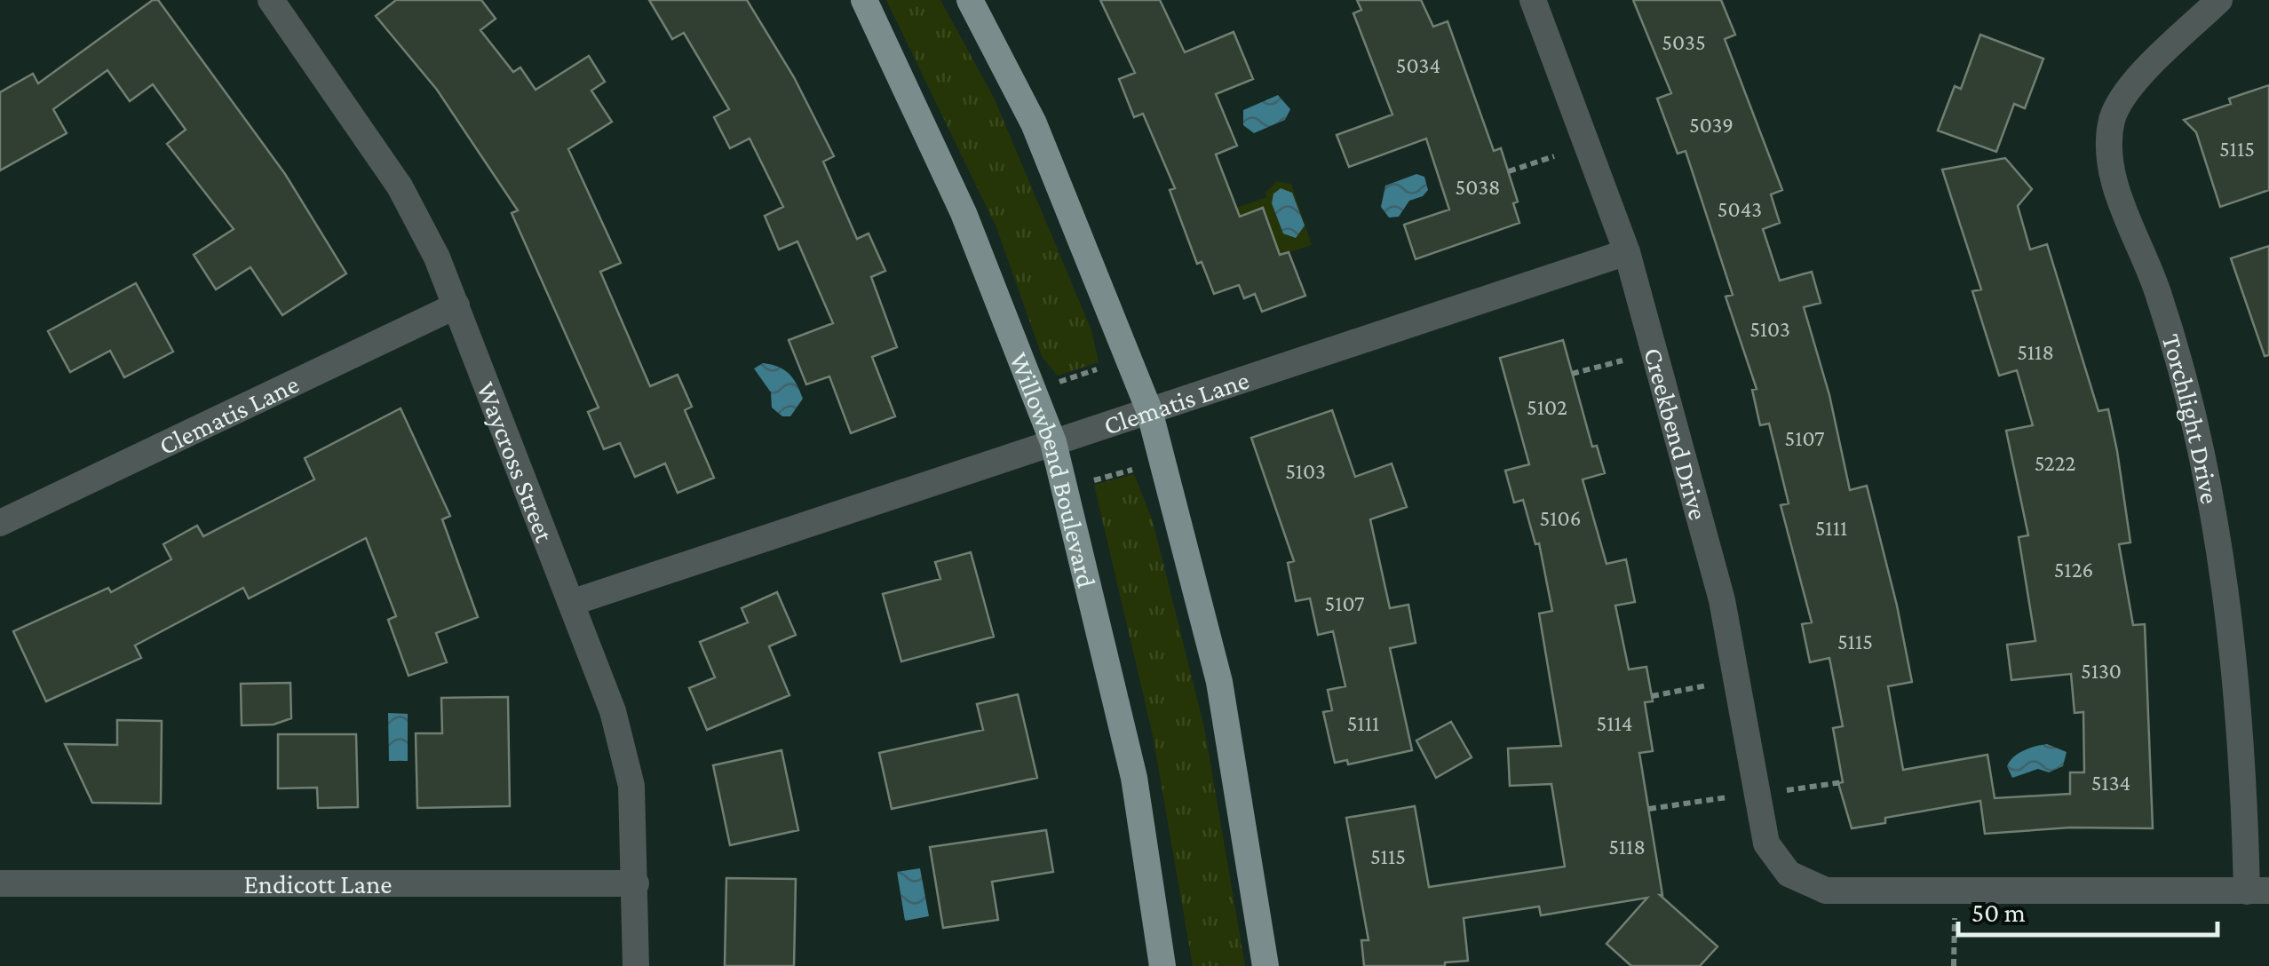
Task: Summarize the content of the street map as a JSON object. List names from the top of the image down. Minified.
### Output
{"streets":{"main road":["Willowbend Boulevard"],"street":["Clematis Lane","Torchlight Drive","Creekbend Drive","Waycross Street","Endicott Lane"]},"crossings":[["Clematis Lane","Creekbend Drive"],["Clematis Lane","Waycross Street"],["Clematis Lane","Willowbend Boulevard"],["Waycross Street","Endicott Lane"]],"house_numbers":["5035","5034","5039","5115","5038","5043","5103","5118","5102","5107","5222","5103","5106","5111","5126","5107","5115","5130","5111","5114","5134","5118","5115"],"scale_bar":"50 m"}
